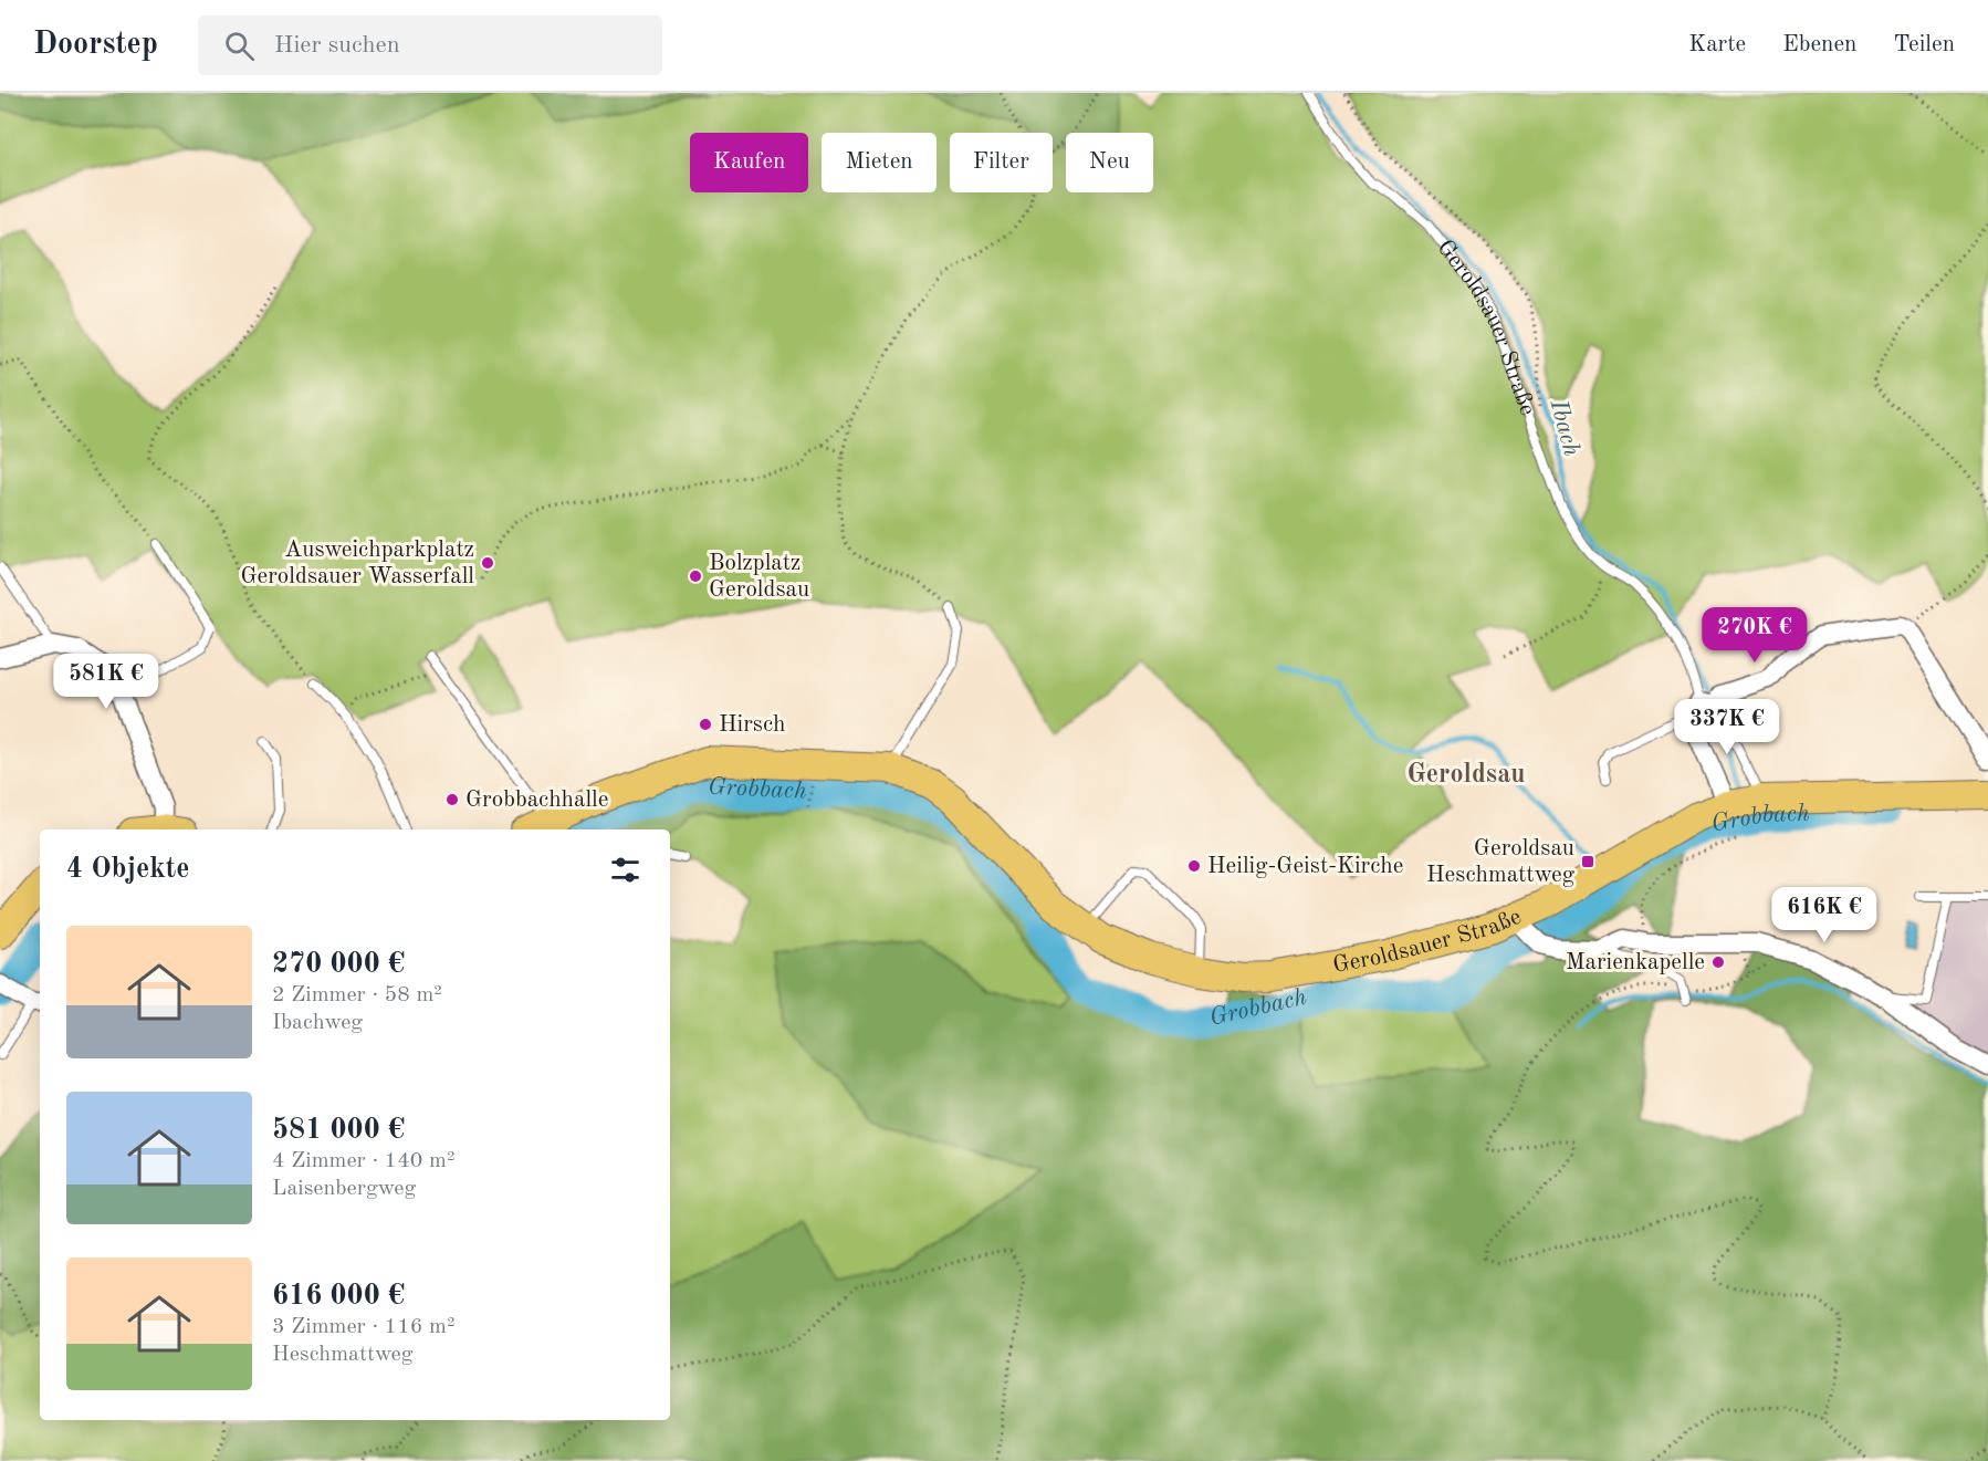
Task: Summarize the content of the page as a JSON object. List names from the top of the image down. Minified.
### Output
{"streets":{"main road":["Geroldsauer Straße"]},"districts":["Geroldsau"],"water":["Ibach","Grobbach"],"places":{"other":["Ausweichparkplatz Geroldsauer Wasserfall","Bolzplatz Geroldsau","Hirsch","Grobbachhalle","Heilig-Geist-Kirche","Marienkapelle"],"transit":["Geroldsau Heschmattweg"]},"page":{"header":"Doorstep","search":"Hier suchen","nav":["Karte","Ebenen","Teilen"],"chip":["Kaufen","Mieten","Filter","Neu"],"price":["270K €","581K €","337K €","616K €"],"heading":"4 Objekte","list":[{"name":"270 000 €","note":"2 Zimmer · 58 m² · Ibachweg"},{"name":"581 000 €","note":"4 Zimmer · 140 m² · Laisenbergweg"},{"name":"616 000 €","note":"3 Zimmer · 116 m² · Heschmattweg"}]}}
